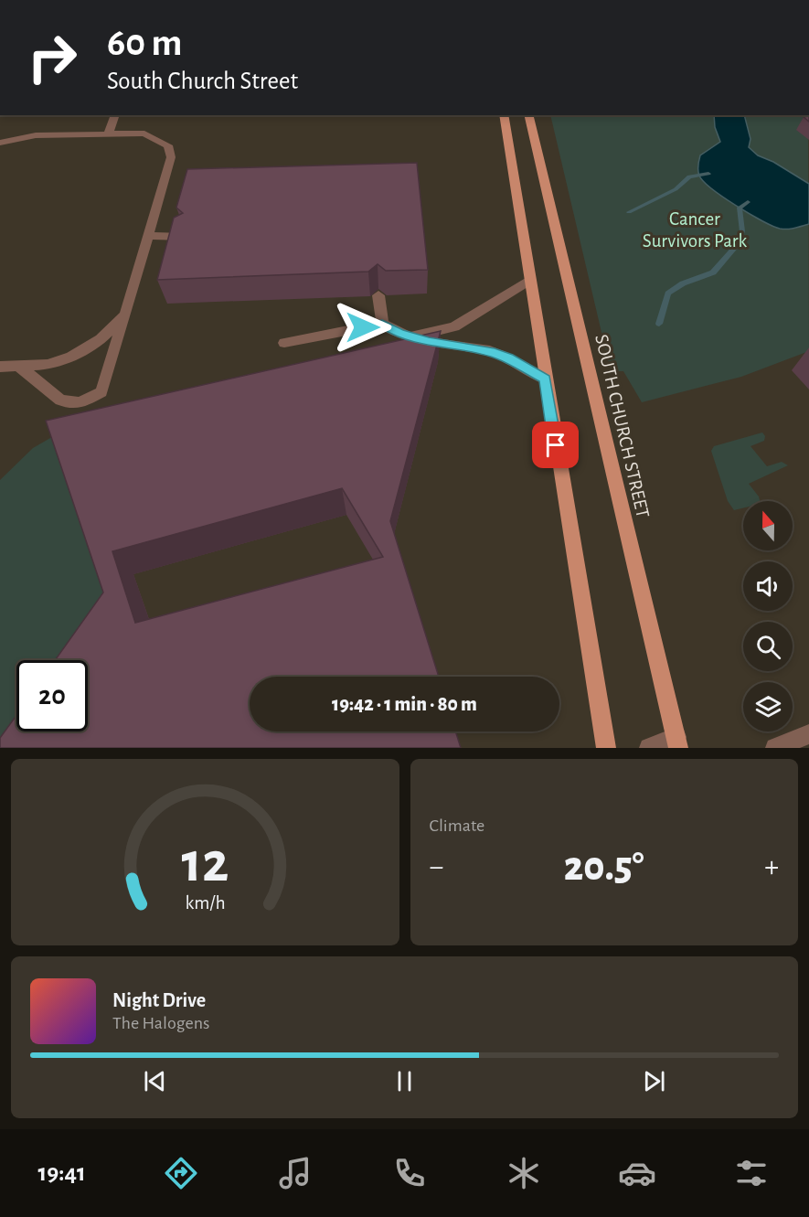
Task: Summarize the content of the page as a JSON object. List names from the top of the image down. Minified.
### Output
{"streets":{"main road":["SOUTH CHURCH STREET"]},"parks":["Cancer Survivors Park"],"north":"top","page":{"turn":["60 m","South Church Street"],"limit":"20","trip":"19:42 · 1 min · 80 m","tile":"Climate","heat":["−","20.5°","+"],"song":["Night Drive","The Halogens"],"tabs":"19:41","gauge":["12","km/h"]}}
